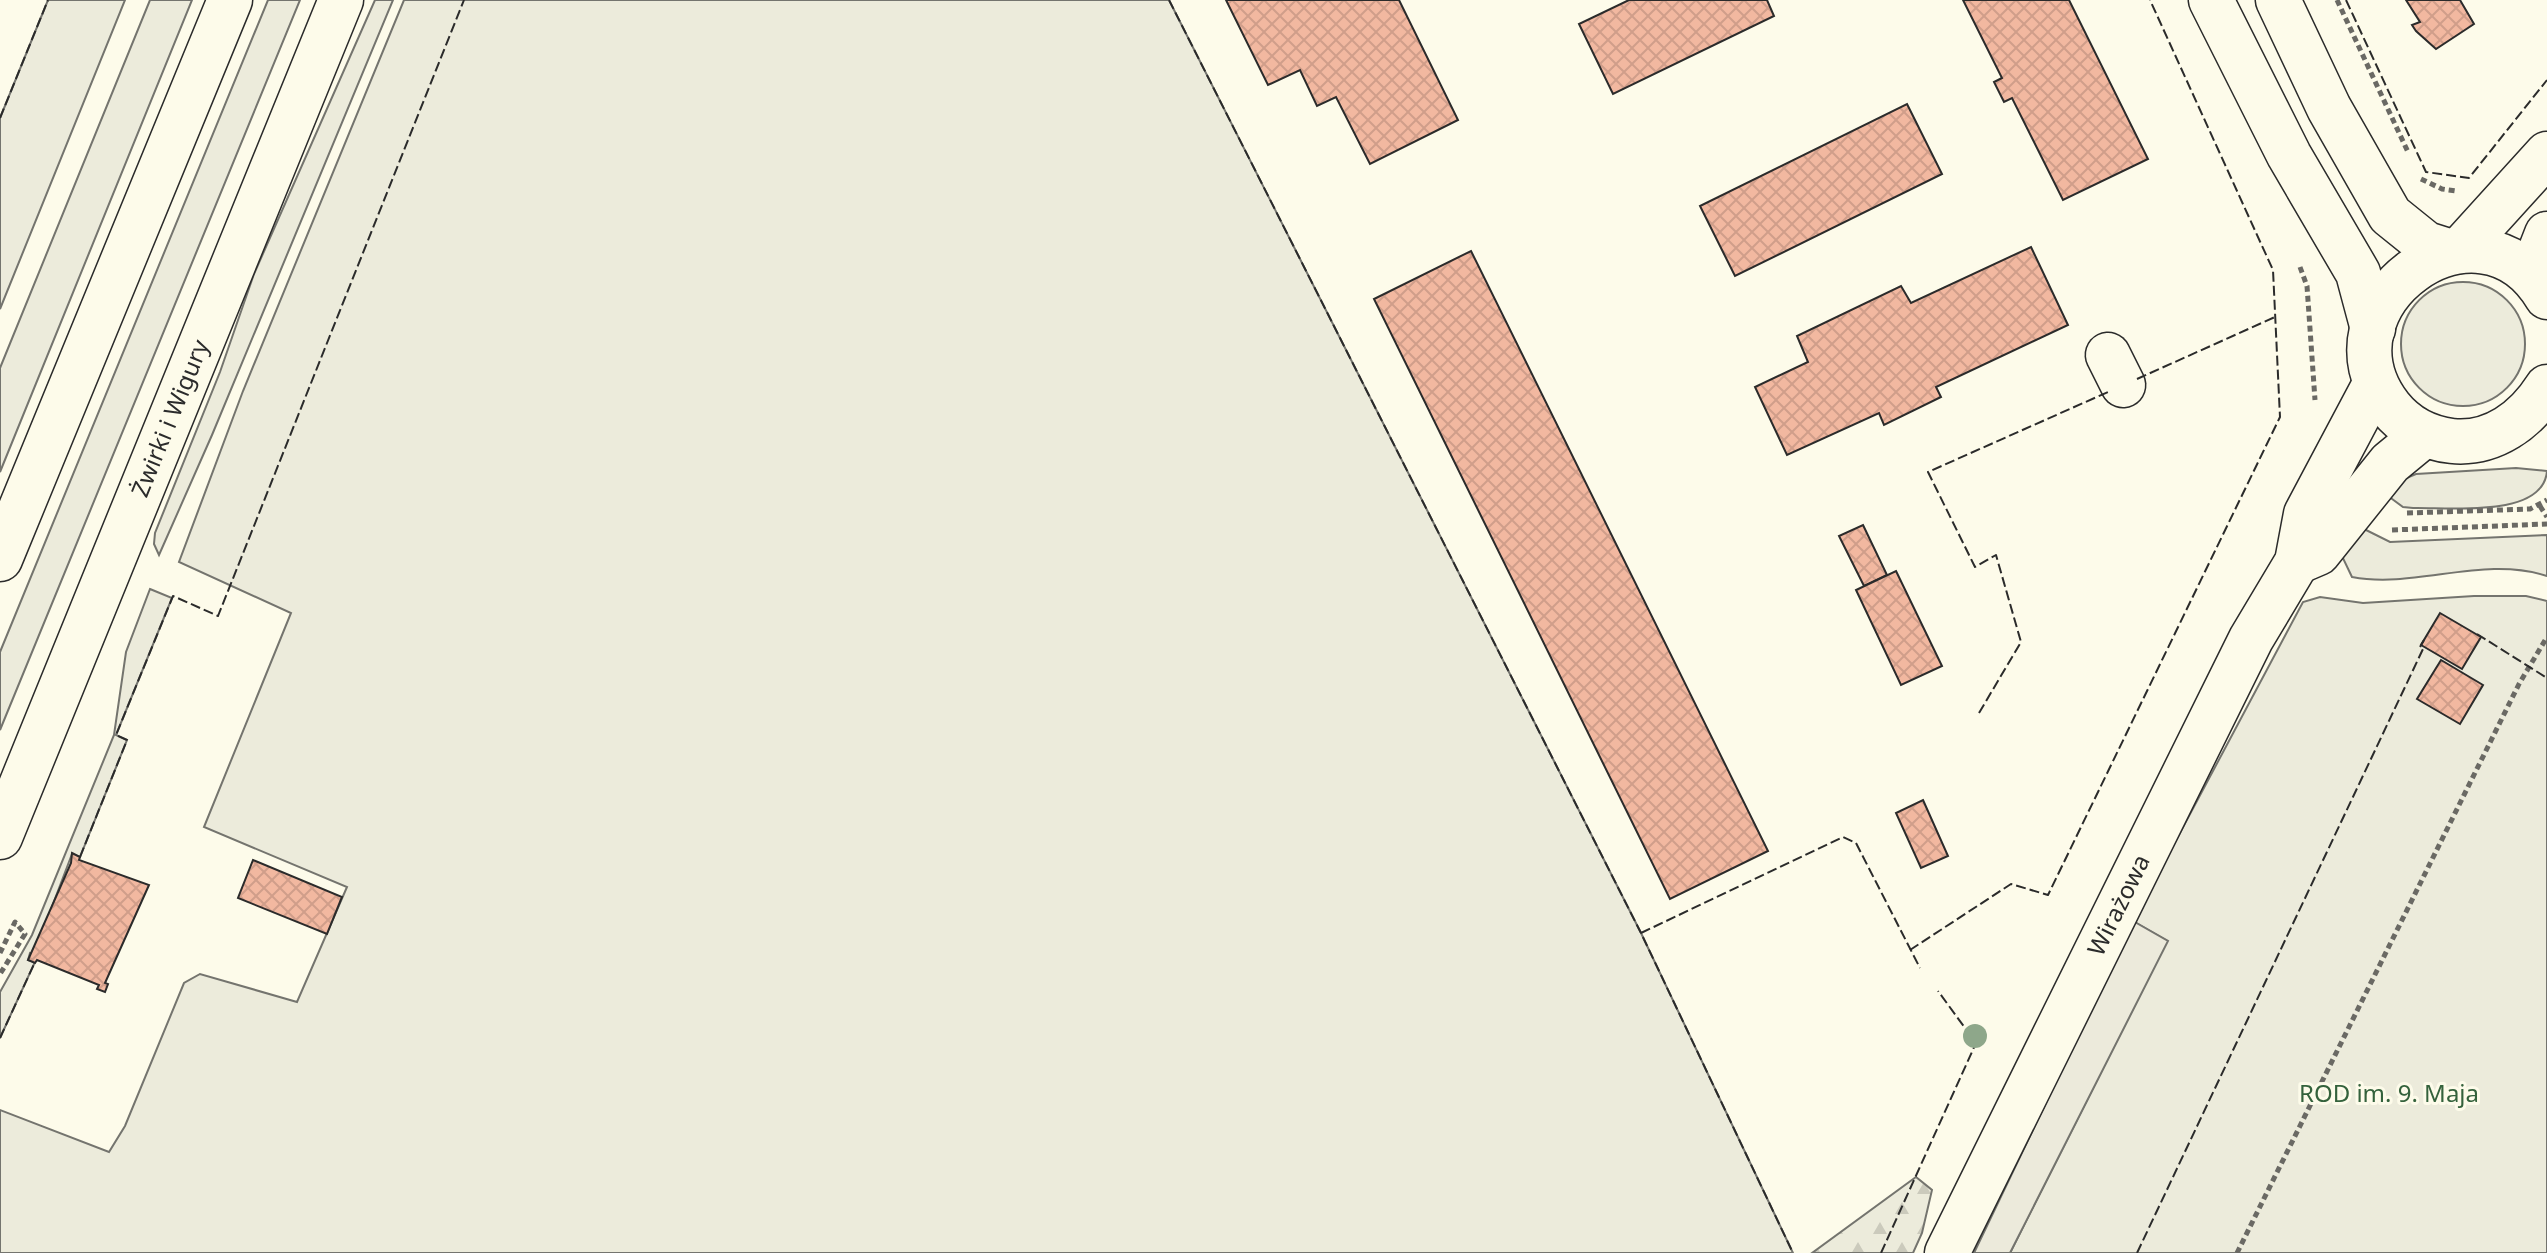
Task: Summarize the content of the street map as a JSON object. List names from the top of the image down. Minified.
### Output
{"streets":{"street":["Żwirki i Wigury","Wirażowa"]},"parks":["ROD im. 9. Maja"]}
